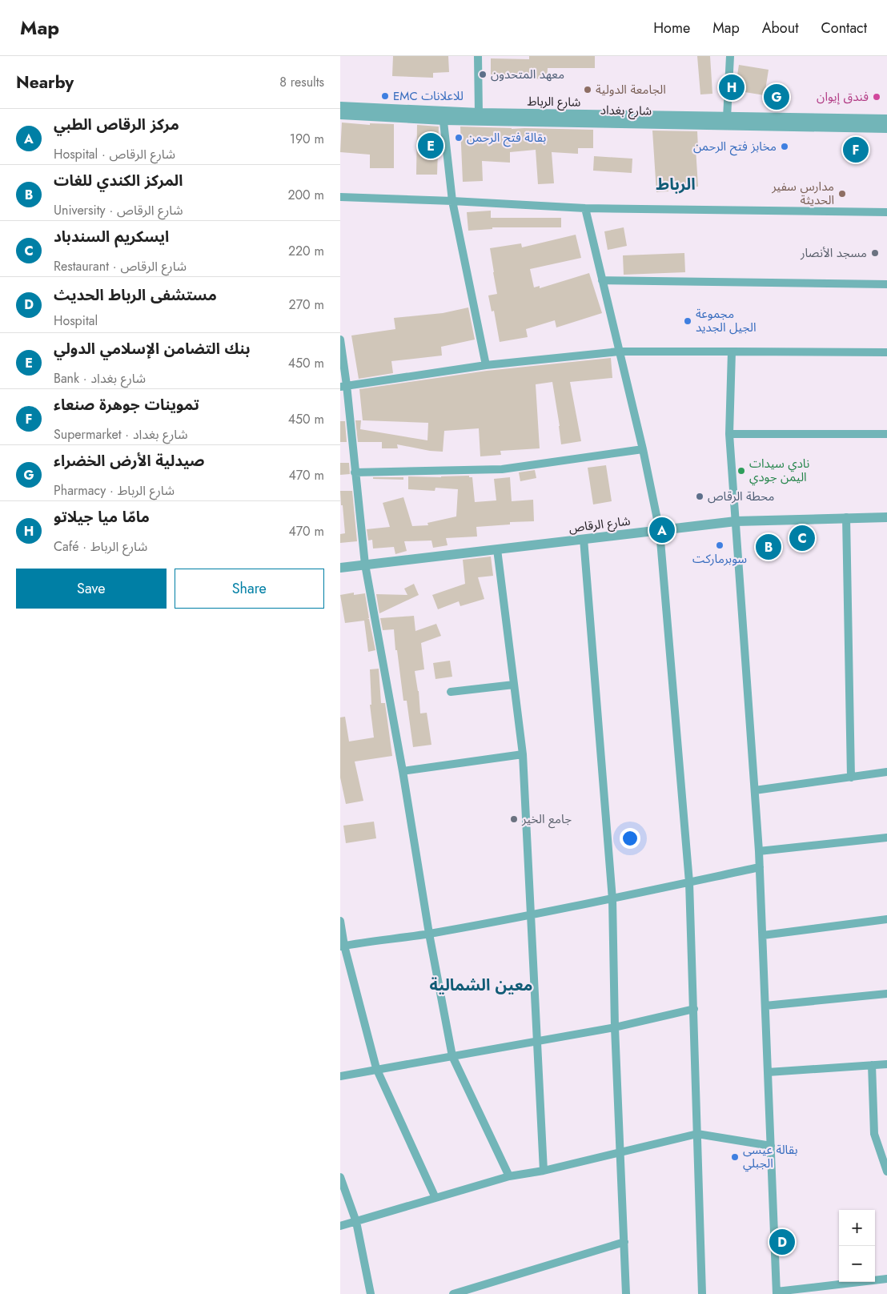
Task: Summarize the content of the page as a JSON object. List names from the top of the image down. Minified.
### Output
{"streets":{"street":["شارع الرباط","شارع بغداد","شارع الرقاص"]},"crossings":[["شارع الرباط","شارع بغداد"]],"districts":["الرباط","معين الشمالية"],"places":["معهد المتحدون","الجامعة الدولية","EMC للاعلانات","فندق إيوان","بقالة فتح الرحمن","مخابز فتح الرحمن","مدارس سفير الحديثة","مسجد الأنصار","مجموعة الجيل الجديد","نادي سيدات اليمن جودي","محطة الرقاص","سوبرماركت","جامع الخير","بقالة عيسى الجبلي"],"page":{"header":"Map","nav":["Home","Map","About","Contact"],"heading":["Nearby","8 results"],"pins":["H","G","E","F","A","C","B","D"],"list":[{"mark":"A","name":"مركز الرقاص الطبي","note":"Hospital · شارع الرقاص","value":"190 m"},{"mark":"B","name":"المركز الكندي للغات","note":"University · شارع الرقاص","value":"200 m"},{"mark":"C","name":"ايسكريم السندباد","note":"Restaurant · شارع الرقاص","value":"220 m"},{"mark":"D","name":"مستشفى الرباط الحديث","note":"Hospital","value":"270 m"},{"mark":"E","name":"بنك التضامن الإسلامي الدولي","note":"Bank · شارع بغداد","value":"450 m"},{"mark":"F","name":"تموينات جوهرة صنعاء","note":"Supermarket · شارع بغداد","value":"450 m"},{"mark":"G","name":"صيدلية الأرض الخضراء","note":"Pharmacy · شارع الرباط","value":"470 m"},{"mark":"H","name":"مامّا ميا جيلاتو","note":"Café · شارع الرباط","value":"470 m"}],"buttons":["Save","Share"],"map_buttons":["+","−"]}}
